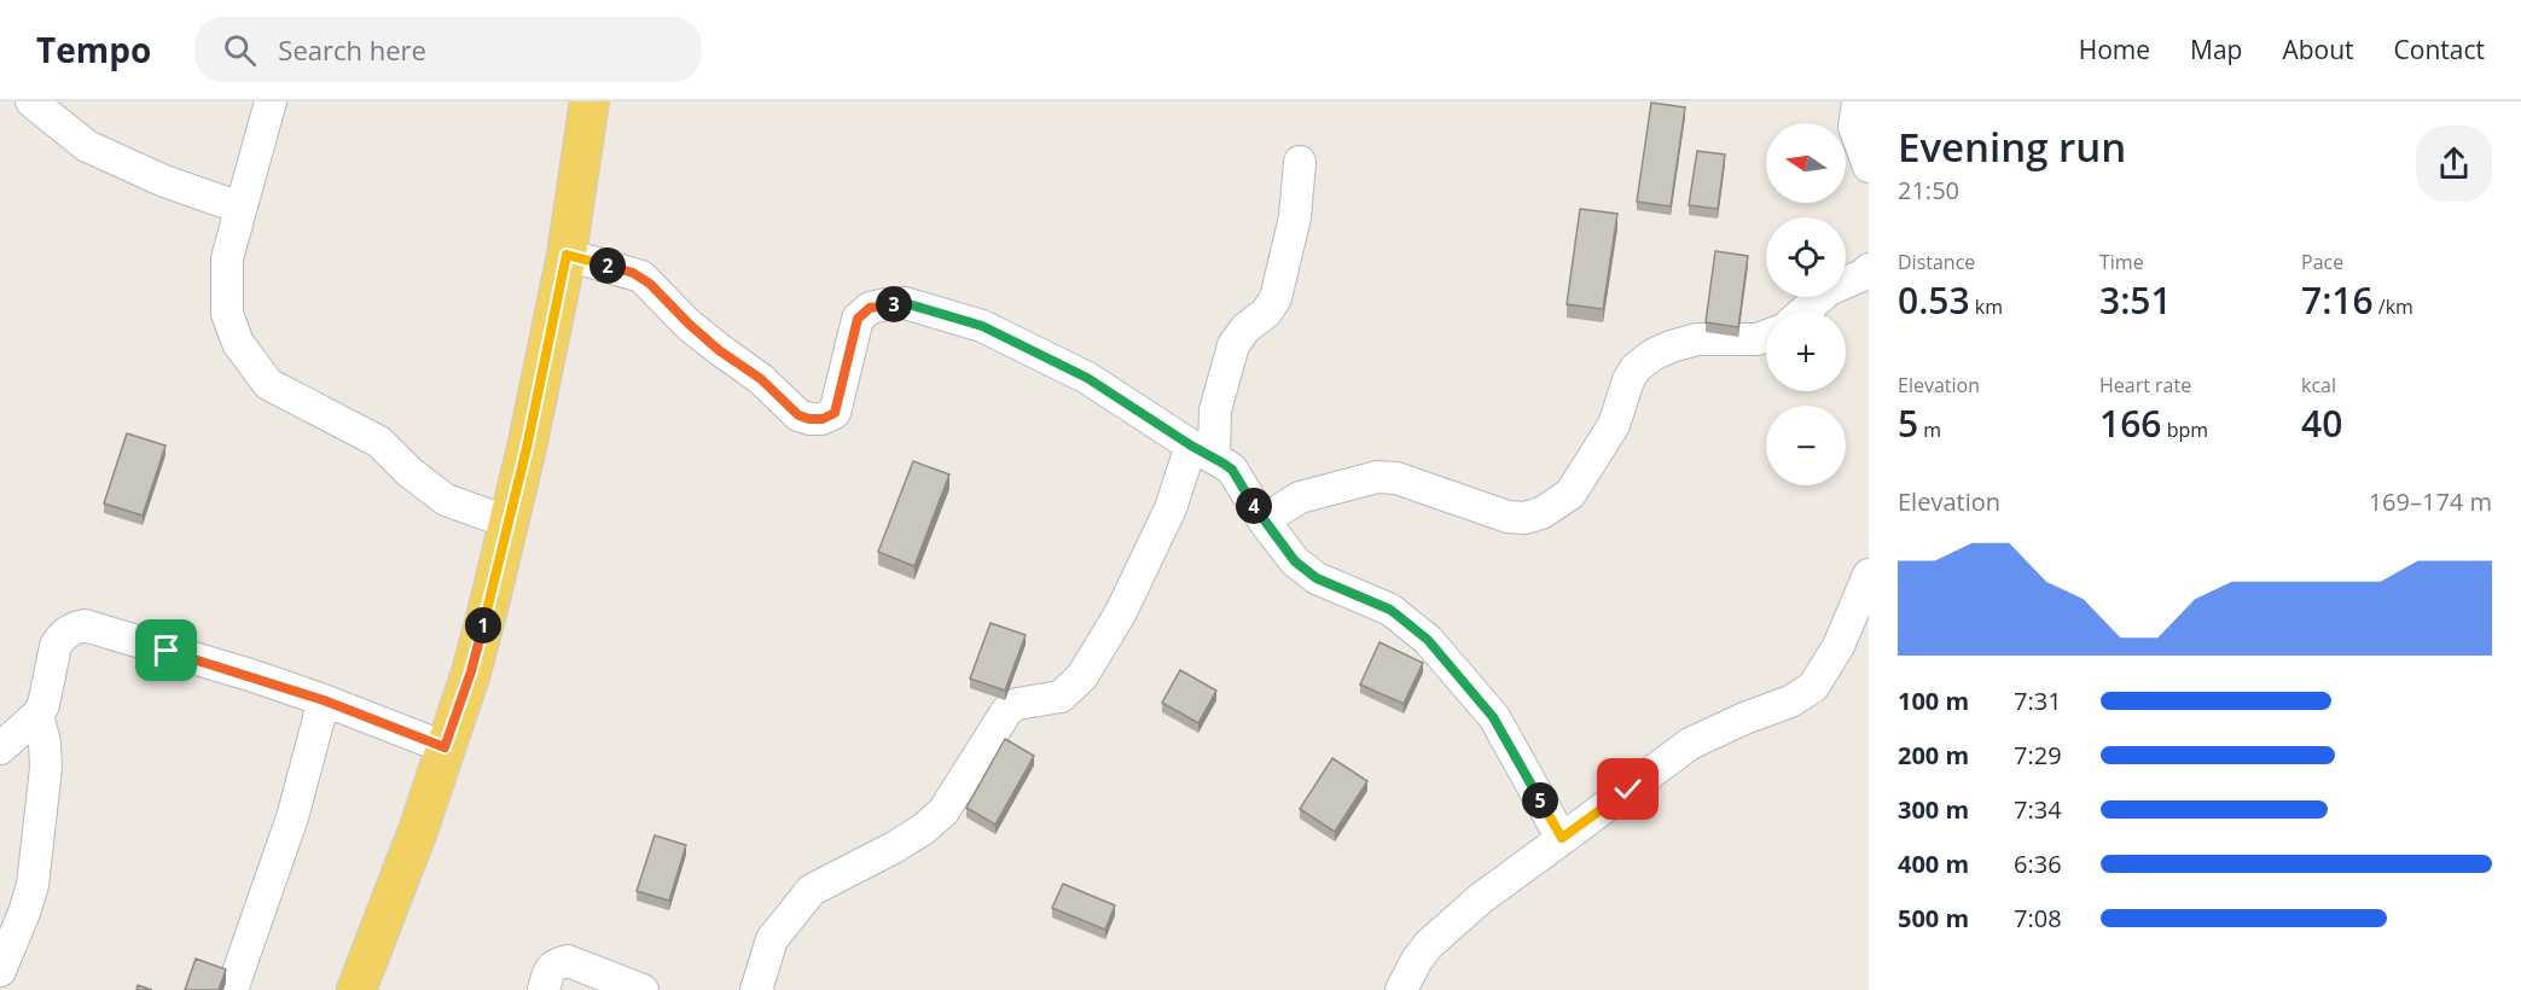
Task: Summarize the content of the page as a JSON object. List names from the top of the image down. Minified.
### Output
{"north":"left","page":{"header":"Tempo","search":"Search here","nav":["Home","Map","About","Contact"],"heading":["Evening run","21:50"],"map_buttons":["+","−"],"stats":[["Distance","0.53 km"],["Time","3:51"],["Pace","7:16 /km"],["Elevation","5 m"],["Heart rate","166 bpm"],["kcal","40"]],"pins":["2","3","4","1","5"],"chart":["Elevation","169–174 m"],"list":[{"name":"100 m","note":"7:31"},{"name":"200 m","note":"7:29"},{"name":"300 m","note":"7:34"},{"name":"400 m","note":"6:36"},{"name":"500 m","note":"7:08"}]}}
